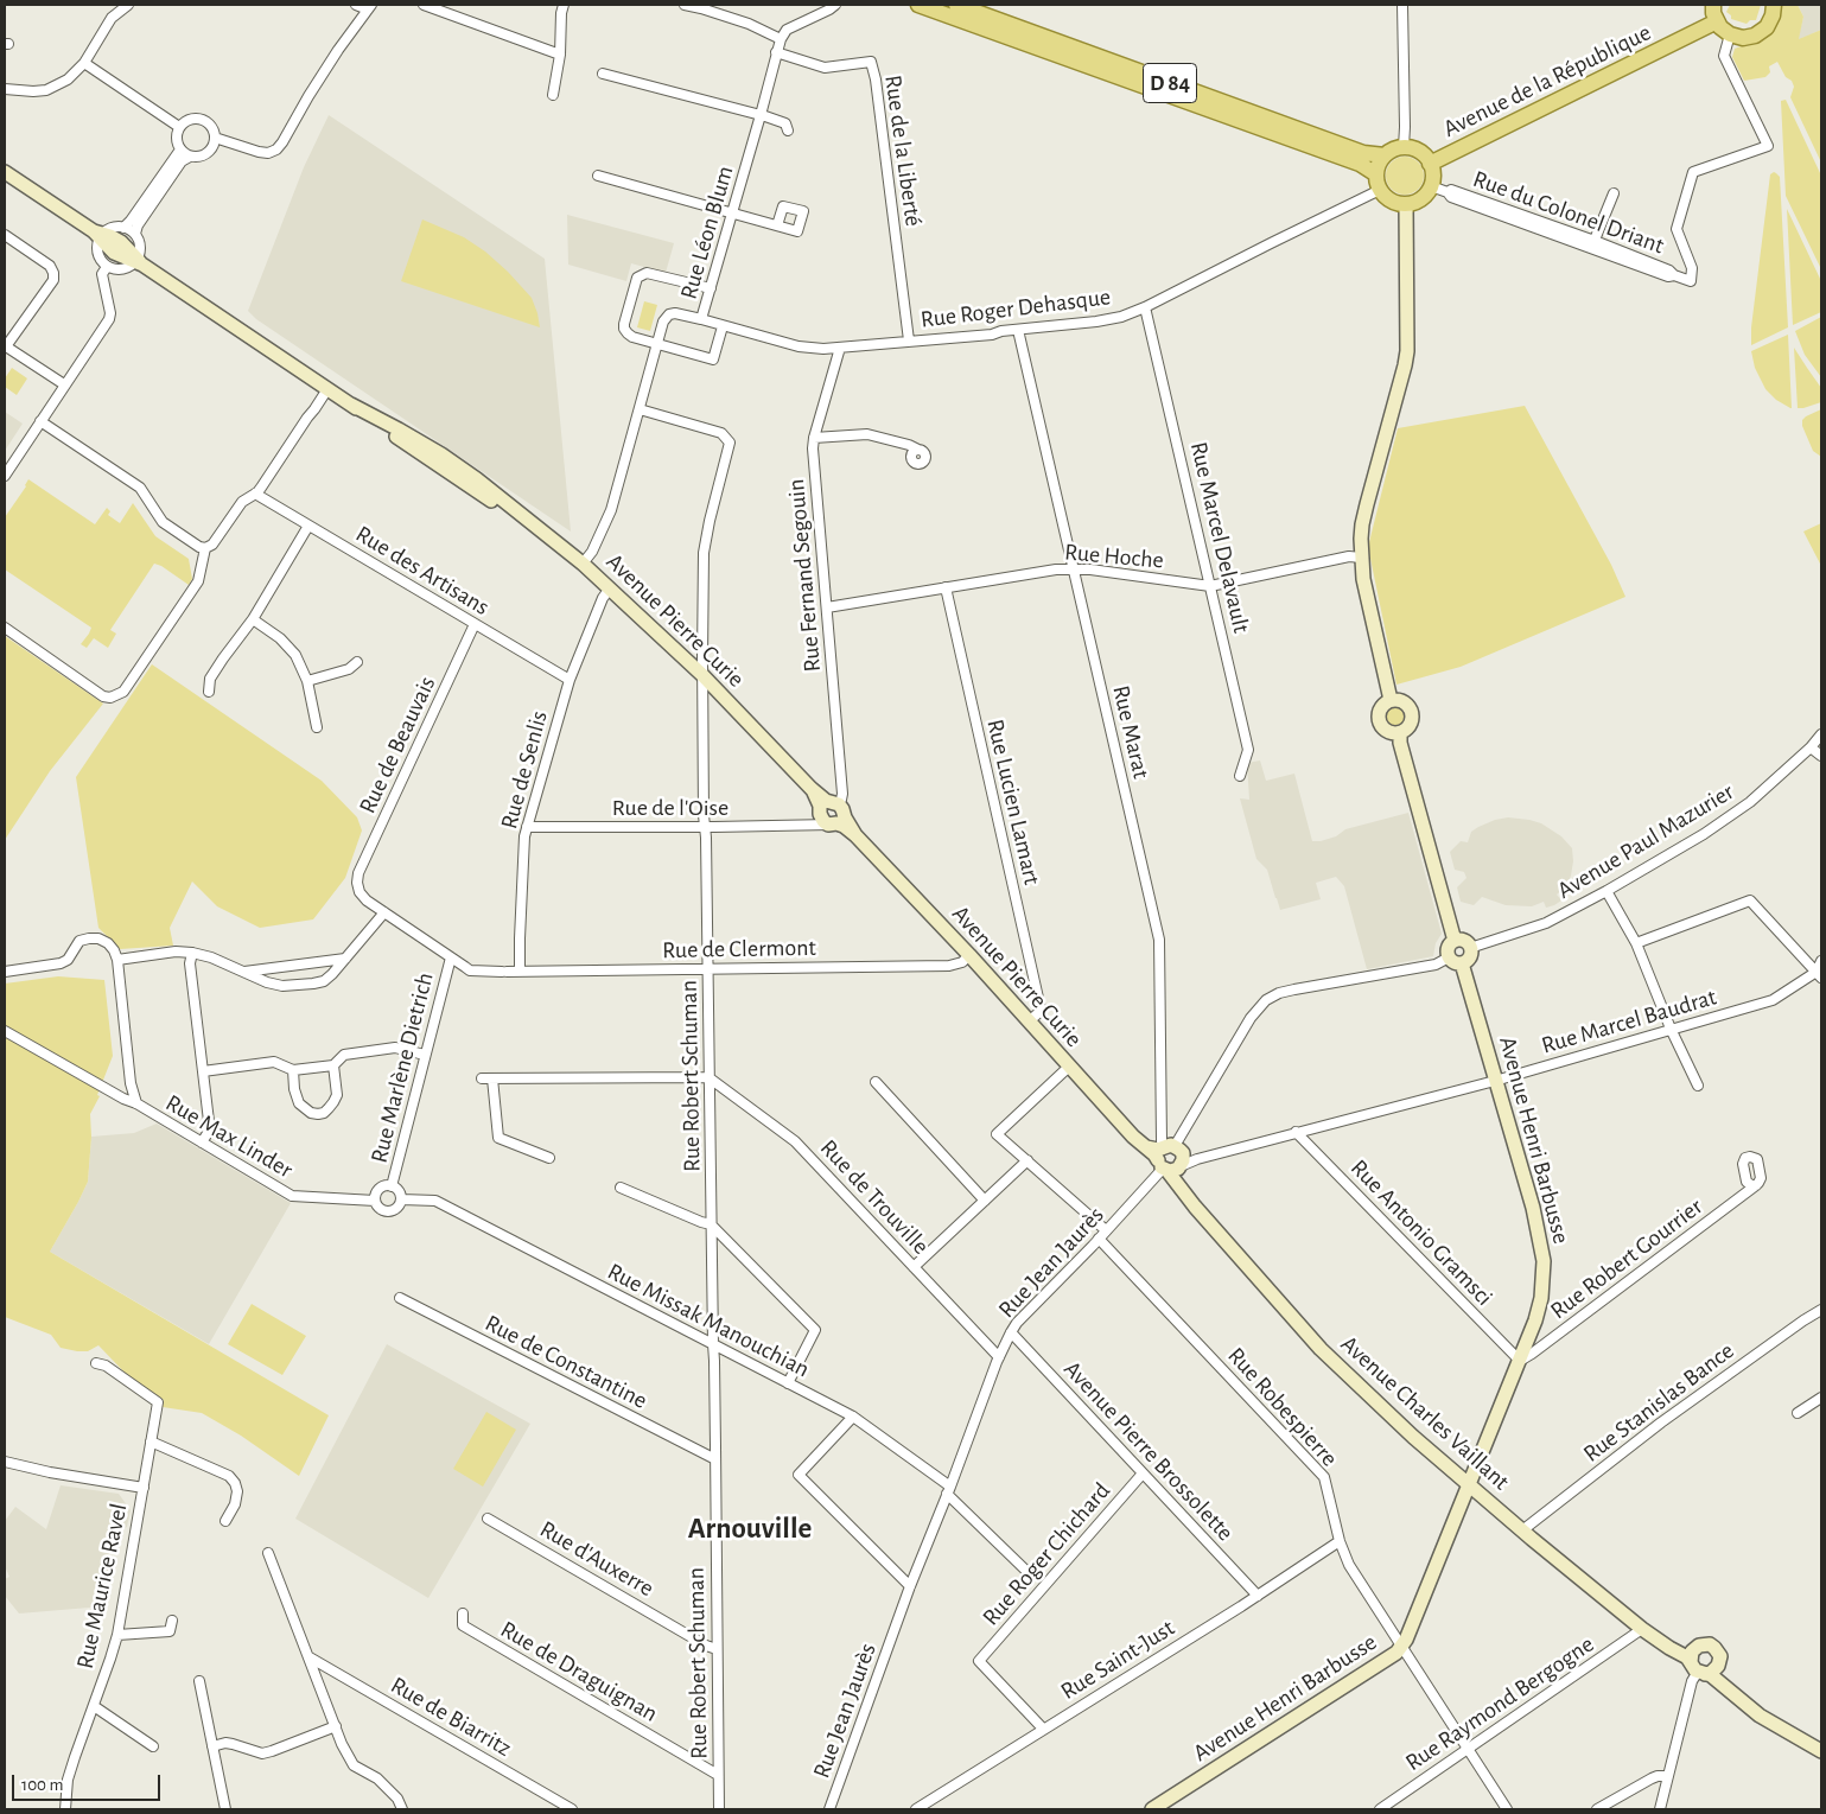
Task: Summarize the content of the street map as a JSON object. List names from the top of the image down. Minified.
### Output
{"streets":{"main road":["Avenue de la République","D 84","Avenue Pierre Curie","Avenue Henri Barbusse","Avenue Charles Vaillant"],"street":["Rue de la Liberté","Rue du Colonel Driant","Rue Léon Blum","Rue Roger Dehasque","Rue Marcel Delavault","Rue Hoche","Rue des Artisans","Rue Fernand Segouin","Rue Marat","Rue de Beauvais","Rue de Senlis","Rue Lucien Lamart","Rue de l'Oise","Avenue Paul Mazurier","Rue de Clermont","Rue Marcel Baudrat","Rue Marlène Dietrich","Rue Robert Schuman","Rue Max Linder","Rue de Trouville","Rue Antonio Gramsci","Rue Robert Gourrier","Rue Jean Jaurès","Rue Missak Manouchian","Rue de Constantine","Rue Stanislas Bance","Rue Robespierre","Avenue Pierre Brossolette","Rue Roger Chichard","Rue d'Auxerre","Rue Maurice Ravel","Rue Saint-Just","Rue de Draguignan","Rue Raymond Bergogne","Rue de Biarritz"]},"crossings":[["Avenue de la République","D 84"],["Avenue de la République","Rue du Colonel Driant"],["Avenue de la République","Rue Roger Dehasque"],["D 84","Rue du Colonel Driant"],["D 84","Rue Roger Dehasque"],["Rue de la Liberté","Rue Léon Blum"],["Rue de la Liberté","Rue Roger Dehasque"],["Rue du Colonel Driant","Rue Roger Dehasque"],["Rue Léon Blum","Rue Roger Dehasque"],["Rue Léon Blum","Avenue Pierre Curie"],["Rue Léon Blum","Rue Robert Schuman"],["Rue Roger Dehasque","Rue Marcel Delavault"],["Rue Roger Dehasque","Rue Fernand Segouin"],["Rue Roger Dehasque","Rue Marat"],["Rue Marcel Delavault","Rue Hoche"],["Rue Hoche","Rue Fernand Segouin"],["Rue Hoche","Rue Marat"],["Rue Hoche","Rue Lucien Lamart"],["Rue des Artisans","Rue de Beauvais"],["Rue des Artisans","Rue de Senlis"],["Rue Fernand Segouin","Avenue Pierre Curie"],["Rue Fernand Segouin","Rue de l'Oise"],["Avenue Pierre Curie","Rue Marat"],["Avenue Pierre Curie","Rue de Senlis"],["Avenue Pierre Curie","Rue Lucien Lamart"],["Avenue Pierre Curie","Rue de l'Oise"],["Avenue Pierre Curie","Rue de Clermont"],["Avenue Pierre Curie","Rue Marcel Baudrat"],["Avenue Pierre Curie","Rue Robert Schuman"],["Avenue Pierre Curie","Rue Jean Jaurès"],["Avenue Pierre Curie","Avenue Charles Vaillant"],["Rue Marat","Rue Marcel Baudrat"],["Rue Marat","Rue Jean Jaurès"],["Rue Marat","Avenue Charles Vaillant"],["Rue de Beauvais","Rue de Clermont"],["Rue de Senlis","Rue de l'Oise"],["Rue de Senlis","Rue de Clermont"],["Rue de l'Oise","Rue Robert Schuman"],["Avenue Paul Mazurier","Avenue Henri Barbusse"],["Avenue Paul Mazurier","Rue Jean Jaurès"],["Rue de Clermont","Rue Marlène Dietrich"],["Rue de Clermont","Rue Robert Schuman"],["Rue Marcel Baudrat","Avenue Henri Barbusse"],["Rue Marcel Baudrat","Rue Antonio Gramsci"],["Rue Marcel Baudrat","Rue Jean Jaurès"],["Rue Marcel Baudrat","Avenue Charles Vaillant"],["Rue Marlène Dietrich","Rue Max Linder"],["Rue Marlène Dietrich","Rue Missak Manouchian"],["Rue Robert Schuman","Rue de Trouville"],["Rue Robert Schuman","Rue Missak Manouchian"],["Rue Robert Schuman","Rue de Constantine"],["Rue Robert Schuman","Rue d'Auxerre"],["Rue Robert Schuman","Rue de Draguignan"],["Rue Max Linder","Rue Missak Manouchian"],["Avenue Henri Barbusse","Rue Antonio Gramsci"],["Avenue Henri Barbusse","Rue Robert Gourrier"],["Avenue Henri Barbusse","Rue Jean Jaurès"],["Avenue Henri Barbusse","Rue Robespierre"],["Avenue Henri Barbusse","Avenue Charles Vaillant"],["Rue de Trouville","Rue Jean Jaurès"],["Rue Antonio Gramsci","Rue Robert Gourrier"],["Rue Jean Jaurès","Rue Missak Manouchian"],["Rue Jean Jaurès","Rue Robespierre"],["Rue Jean Jaurès","Avenue Charles Vaillant"],["Rue Jean Jaurès","Avenue Pierre Brossolette"],["Rue Stanislas Bance","Avenue Charles Vaillant"],["Rue Robespierre","Rue Saint-Just"],["Rue Robespierre","Rue Raymond Bergogne"],["Avenue Charles Vaillant","Rue Raymond Bergogne"],["Avenue Pierre Brossolette","Rue Roger Chichard"],["Avenue Pierre Brossolette","Rue Saint-Just"],["Rue Roger Chichard","Rue Saint-Just"]],"districts":["Arnouville"],"scale_bar":"100 m"}
